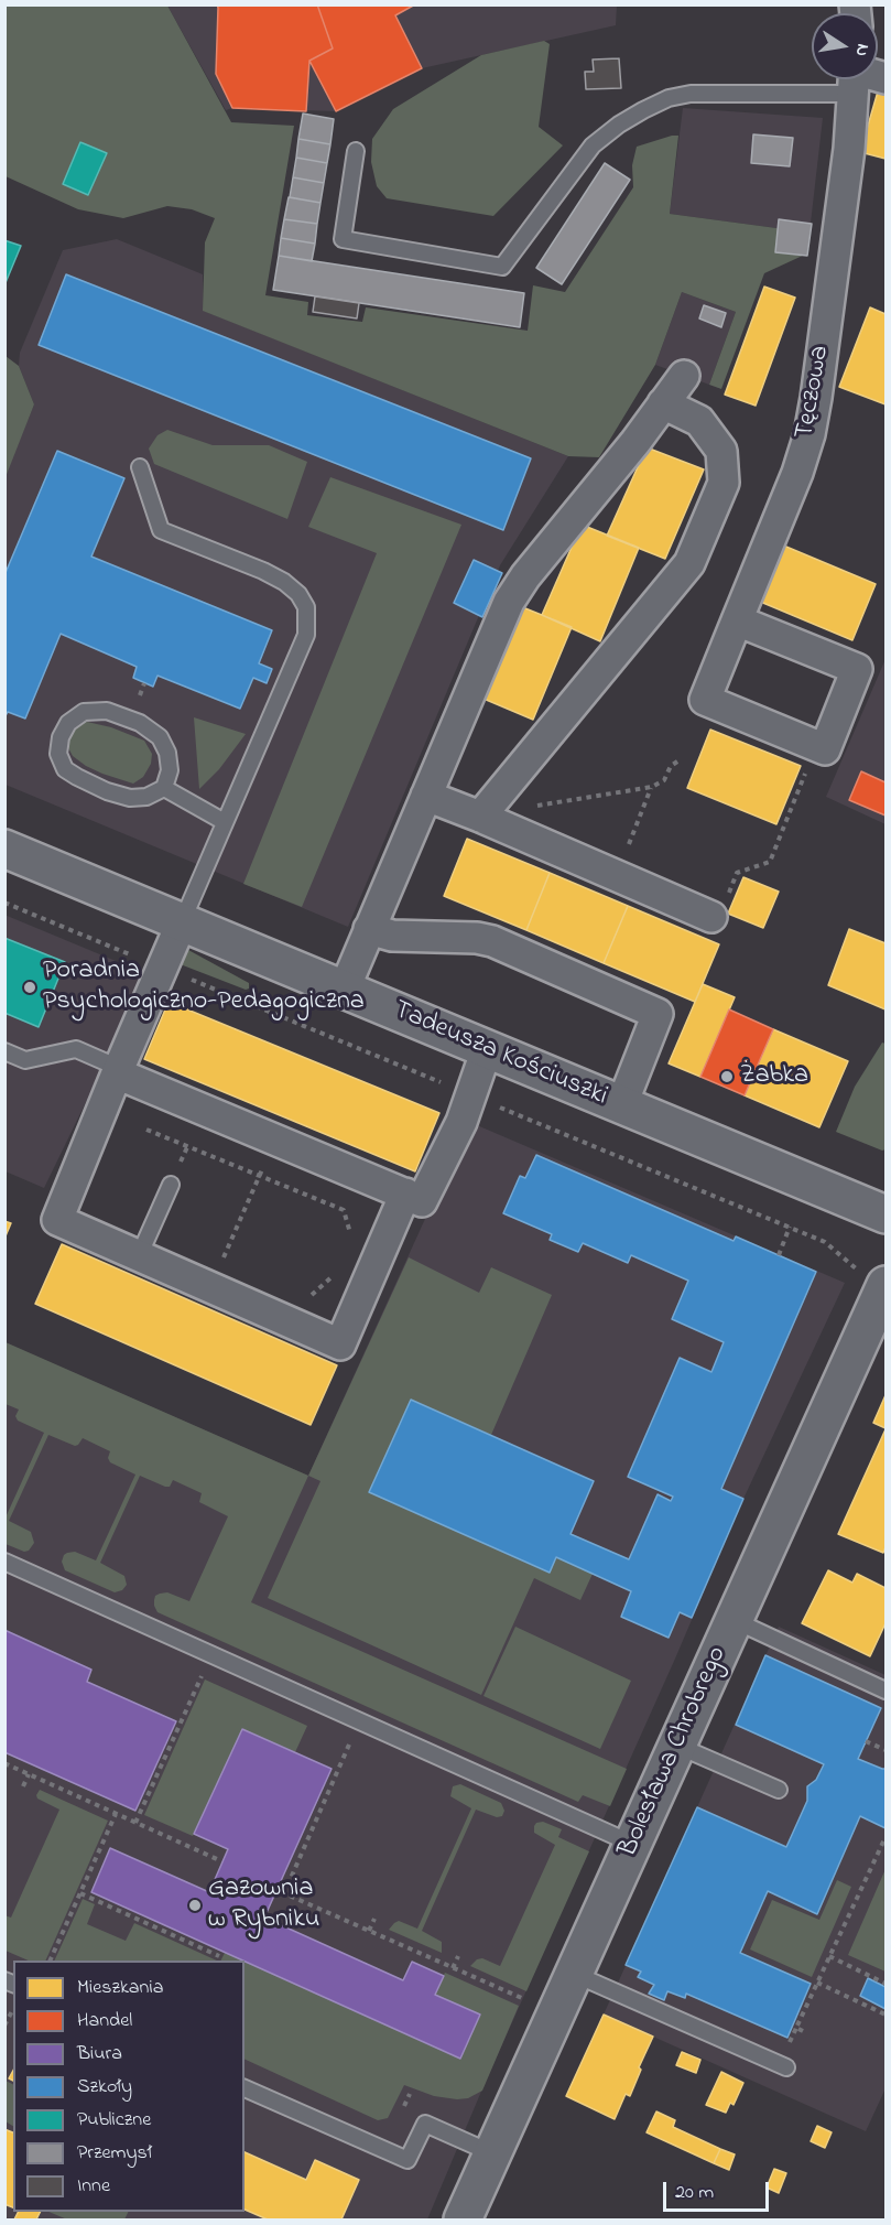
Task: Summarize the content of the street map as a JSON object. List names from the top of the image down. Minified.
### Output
{"streets":{"street":["Tęczowa","Tadeusza Kościuszki","Bolesława Chrobrego"]},"places":["Poradnia Psychologiczno-Pedagogiczna","Żabka","Gazownia w Rybniku"],"legend":["Mieszkania","Handel","Biura","Szkoły","Publiczne","Przemysł","Inne"],"scale_bar":"20 m","north":"right"}
